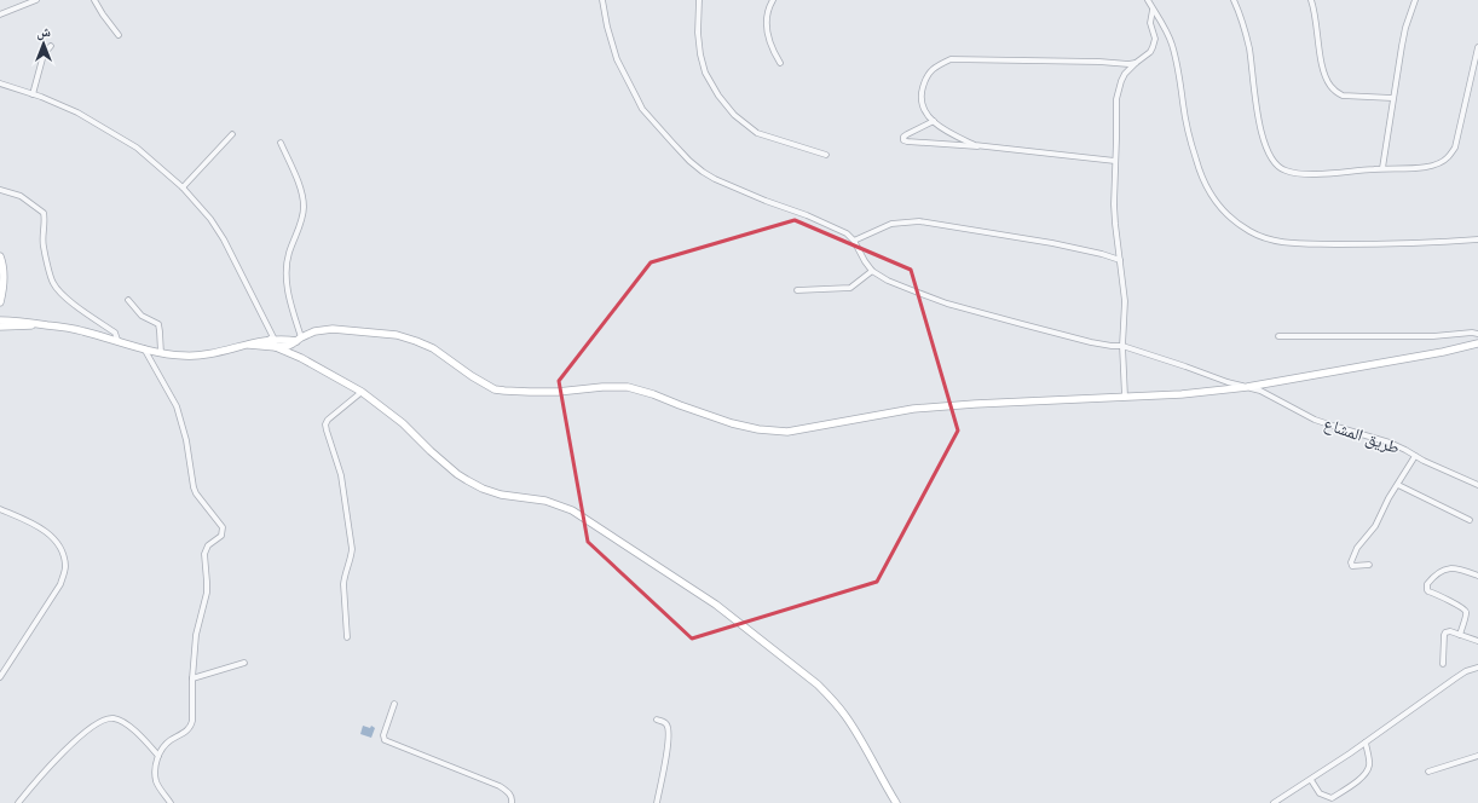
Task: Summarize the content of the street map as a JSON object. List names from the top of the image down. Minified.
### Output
{"streets":{"street":["طريق المشاع"]},"north":"top"}
